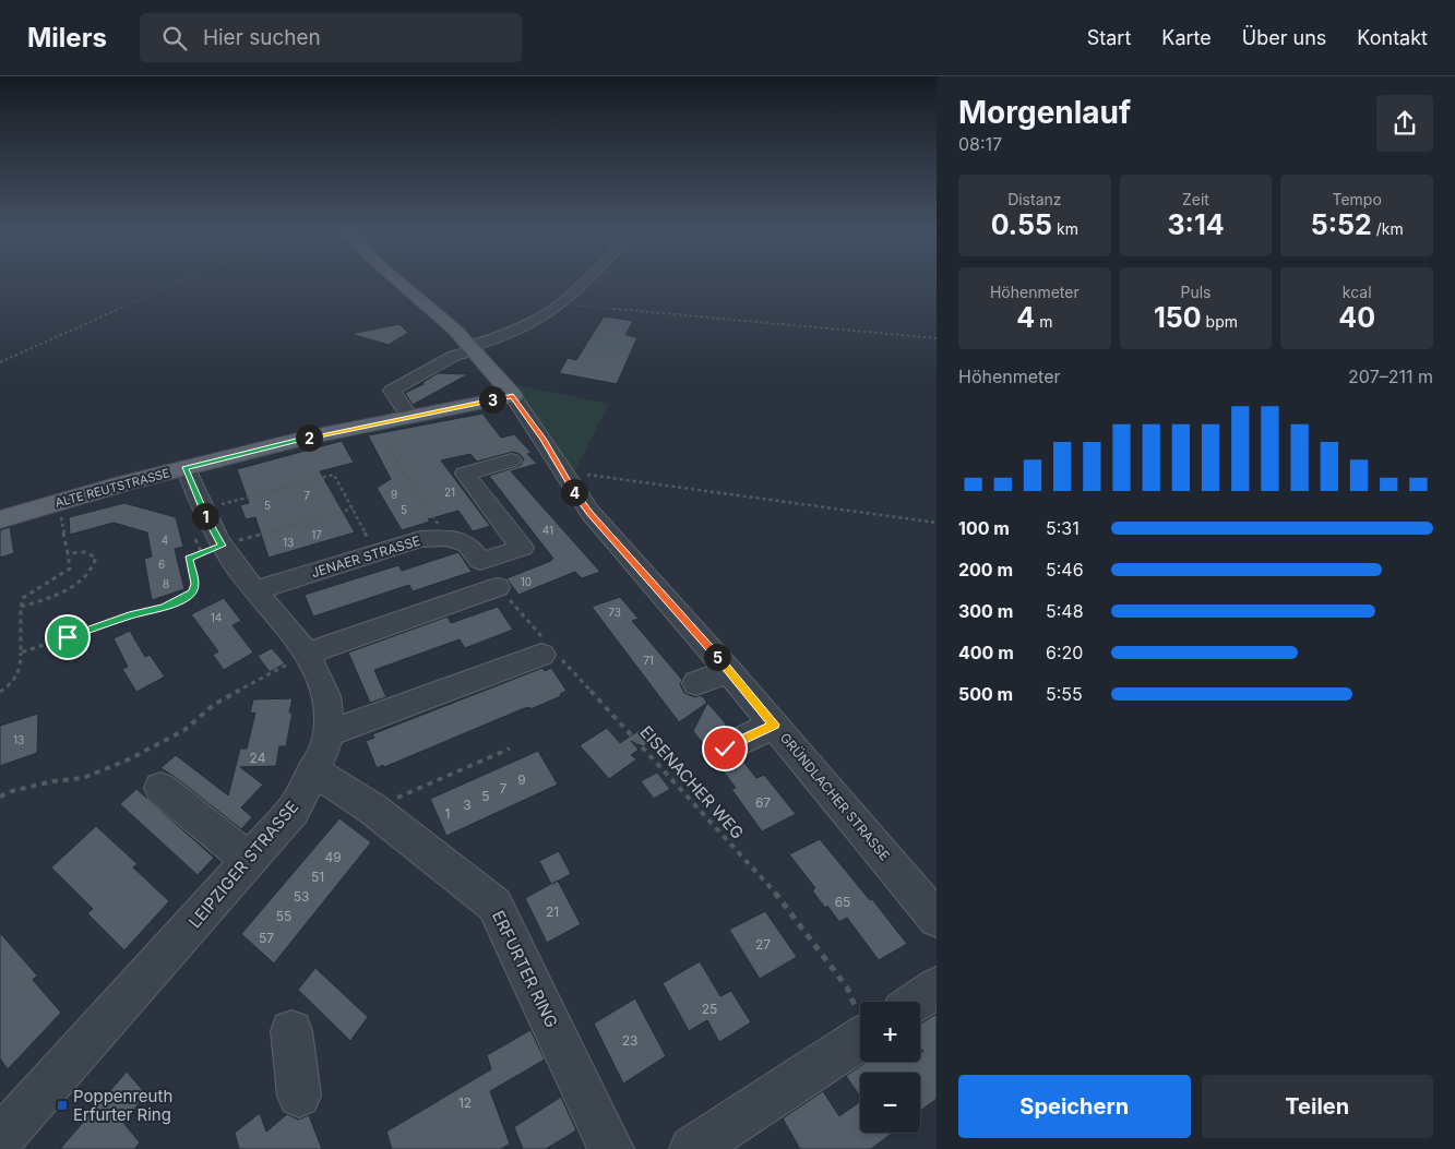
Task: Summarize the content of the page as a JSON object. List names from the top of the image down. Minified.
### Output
{"streets":{"main road":["ALTE REUTSTRASSE","GRÜNDLACHER STRASSE"],"street":["JENAER STRASSE","LEIPZIGER STRASSE","ERFURTER RING"],"path":["EISENACHER WEG"]},"crossings":[["ALTE REUTSTRASSE","GRÜNDLACHER STRASSE"],["ALTE REUTSTRASSE","LEIPZIGER STRASSE"],["JENAER STRASSE","LEIPZIGER STRASSE"],["LEIPZIGER STRASSE","ERFURTER RING"]],"places":{"transit":["Poppenreuth Erfurter Ring"]},"house_numbers":["21","9","7","5","5","41","17","4","13","6","10","8","73","14","71","13","24","9","7","5","67","3","1","49","51","53","65","21","55","57","27","25","23","12"],"page":{"header":"Milers","search":"Hier suchen","nav":["Start","Karte","Über uns","Kontakt"],"heading":["Morgenlauf","08:17"],"stats":[["Distanz","0.55 km"],["Zeit","3:14"],["Tempo","5:52 /km"],["Höhenmeter","4 m"],["Puls","150 bpm"],["kcal","40"]],"chart":["Höhenmeter","207–211 m"],"pins":["3","2","4","1","5"],"list":[{"name":"100 m","note":"5:31"},{"name":"200 m","note":"5:46"},{"name":"300 m","note":"5:48"},{"name":"400 m","note":"6:20"},{"name":"500 m","note":"5:55"}],"map_buttons":["+","−"],"buttons":["Speichern","Teilen"]}}
